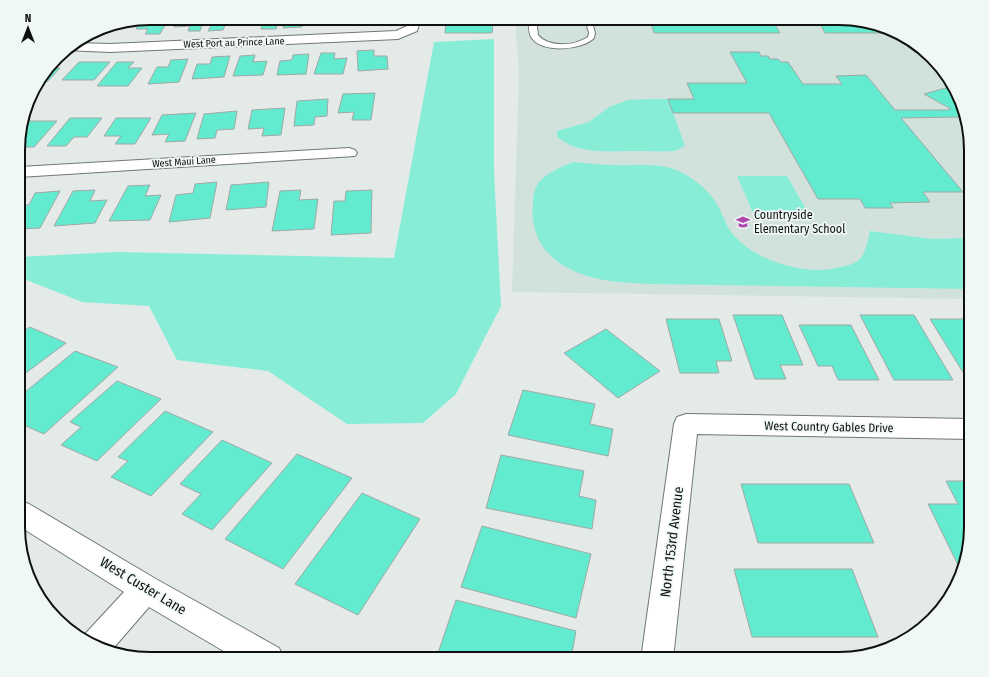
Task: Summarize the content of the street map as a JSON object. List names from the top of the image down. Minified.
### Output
{"streets":{"street":["West Port au Prince Lane","West Maui Lane","West Country Gables Drive","North 153rd Avenue","West Custer Lane"]},"crossings":[["West Country Gables Drive","North 153rd Avenue"]],"places":{"school or university":["Countryside Elementary School"]},"north":"top"}
